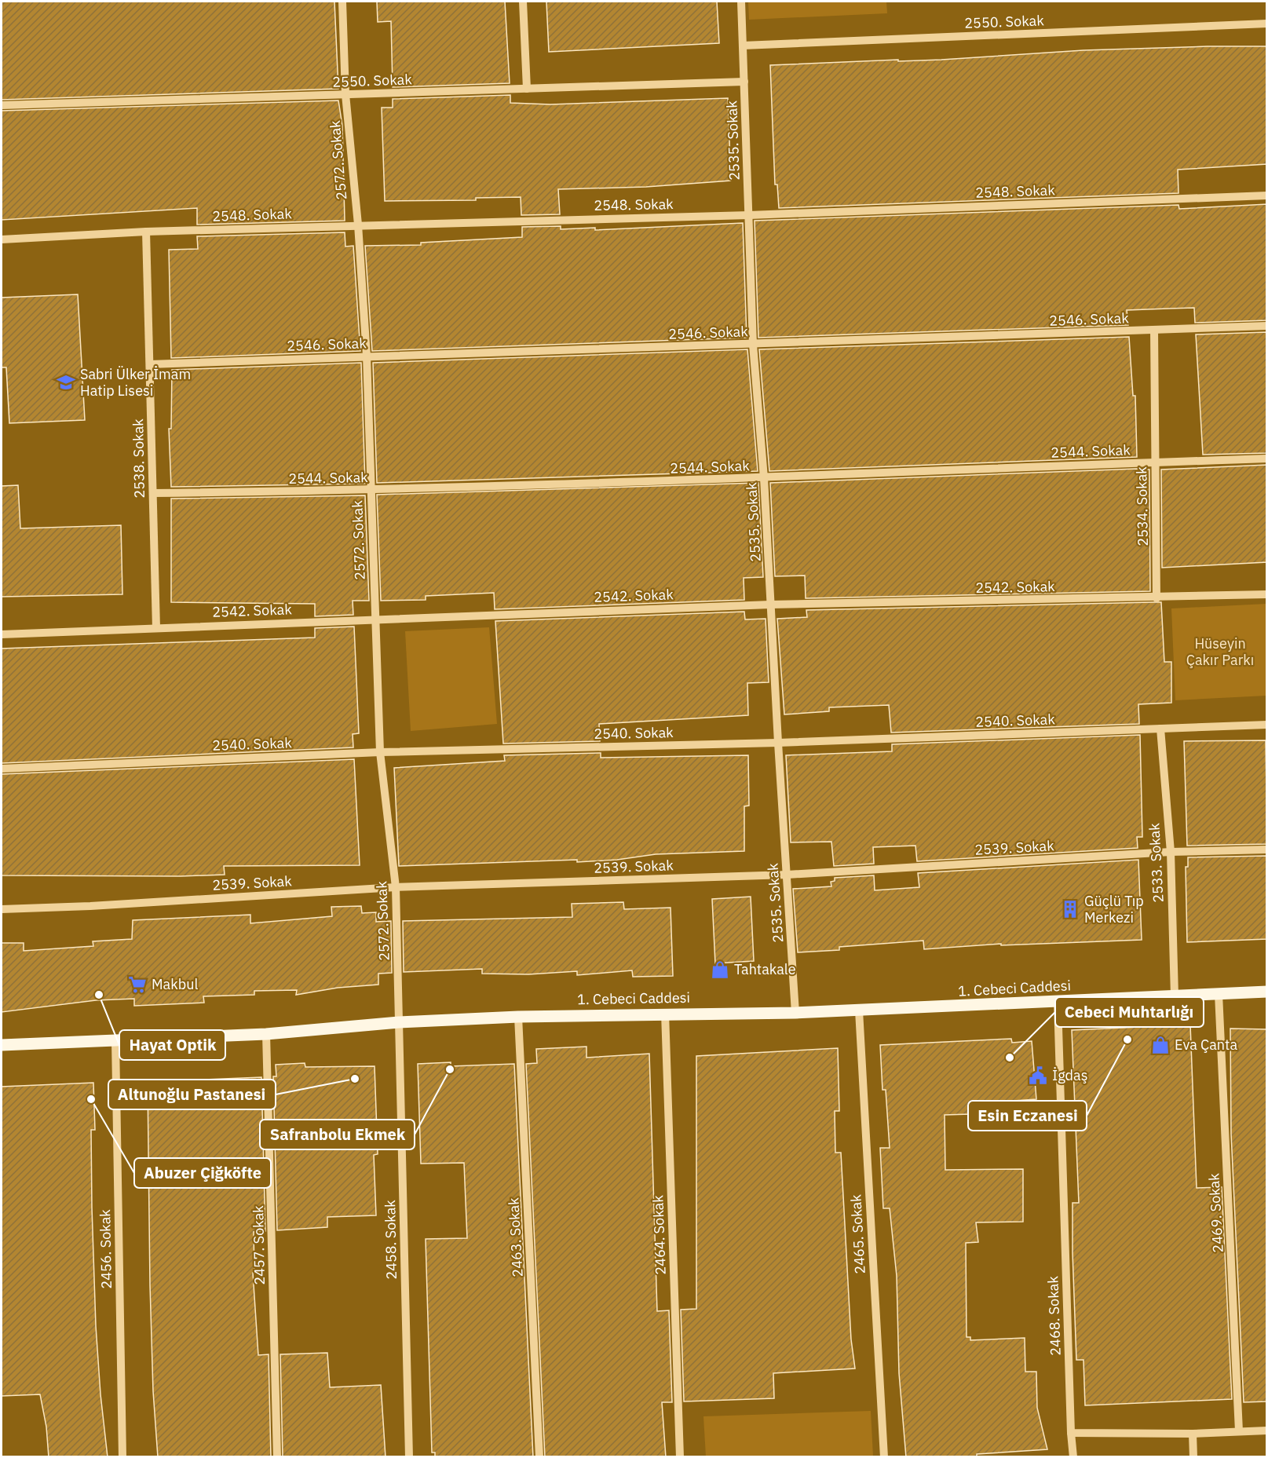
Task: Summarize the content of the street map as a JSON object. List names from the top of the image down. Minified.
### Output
{"streets":{"main road":["1. Cebeci Caddesi"],"street":["2550. Sokak","2535. Sokak","2572. Sokak","2548. Sokak","2546. Sokak","2544. Sokak","2538. Sokak","2534. Sokak","2542. Sokak","2540. Sokak","2539. Sokak","2533. Sokak","2469. Sokak","2465. Sokak","2464. Sokak","2463. Sokak","2458. Sokak","2457. Sokak","2456. Sokak","2468. Sokak"]},"crossings":[["2550. Sokak","2535. Sokak"],["2550. Sokak","2572. Sokak"],["2535. Sokak","2548. Sokak"],["2535. Sokak","2546. Sokak"],["2535. Sokak","2544. Sokak"],["2535. Sokak","2542. Sokak"],["2535. Sokak","2540. Sokak"],["2535. Sokak","2539. Sokak"],["2535. Sokak","1. Cebeci Caddesi"],["2572. Sokak","2548. Sokak"],["2572. Sokak","2546. Sokak"],["2572. Sokak","2544. Sokak"],["2572. Sokak","2542. Sokak"],["2572. Sokak","2540. Sokak"],["2572. Sokak","2539. Sokak"],["2572. Sokak","1. Cebeci Caddesi"],["2572. Sokak","2458. Sokak"],["2548. Sokak","2538. Sokak"],["2546. Sokak","2538. Sokak"],["2546. Sokak","2534. Sokak"],["2544. Sokak","2538. Sokak"],["2544. Sokak","2534. Sokak"],["2538. Sokak","2542. Sokak"],["2534. Sokak","2542. Sokak"],["2540. Sokak","2533. Sokak"],["2539. Sokak","2533. Sokak"],["2533. Sokak","1. Cebeci Caddesi"],["1. Cebeci Caddesi","2469. Sokak"],["1. Cebeci Caddesi","2465. Sokak"],["1. Cebeci Caddesi","2464. Sokak"],["1. Cebeci Caddesi","2463. Sokak"],["1. Cebeci Caddesi","2458. Sokak"],["1. Cebeci Caddesi","2457. Sokak"],["1. Cebeci Caddesi","2456. Sokak"],["1. Cebeci Caddesi","2468. Sokak"]],"parks":["Hüseyin Çakır Parkı"],"places":{"school or university":["Sabri Ülker İmam Hatip Lisesi"],"building":["Güçlü Tıp Merkezi"],"shop":["Tahtakale","Eva Çanta"],"supermarket":["Makbul"],"other":["Hayat Optik","Esin Eczanesi","Cebeci Muhtarlığı","Safranbolu Ekmek","Altunoğlu Pastanesi","Abuzer Çiğköfte"],"public building":["İgdaş"]}}
